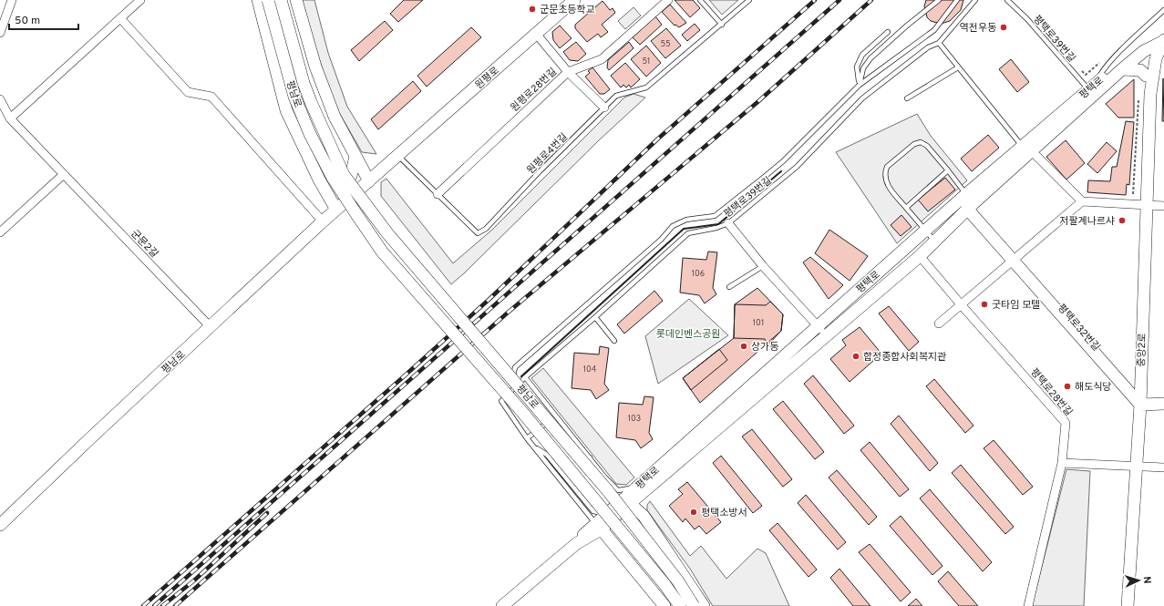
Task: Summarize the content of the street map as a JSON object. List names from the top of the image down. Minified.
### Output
{"streets":{"main road":["원평로","평택로","평남로","중앙2로"],"street":["원평로28번길","군문2길","평택로28번길"],"lane":["평택로39번길","원평로4번길"]},"crossings":[["평택로39번길","평택로"],["원평로","평남로"],["원평로","원평로4번길"],["평택로","중앙2로"],["평택로","평택로28번길"],["원평로28번길","원평로4번길"],["평남로","원평로4번길"],["평남로","군문2길"]],"parks":["롯데인벤스공원"],"places":["군문초등학교","역전우동","저팔계나르샤","굿타임 모텔","상가동","합정종합사회복지관","해도식당","평택소방서"],"house_numbers":["55","51","106","101","104","103"],"scale_bar":"50 m","north":"right"}
